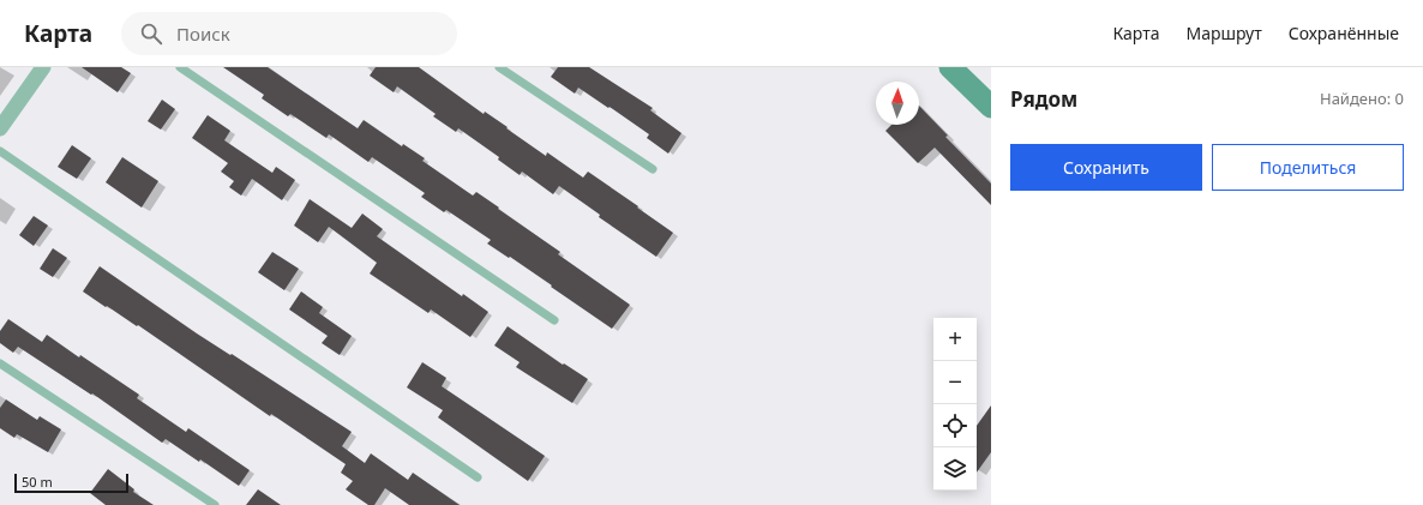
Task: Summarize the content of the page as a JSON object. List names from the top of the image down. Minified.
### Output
{"scale_bar":"50 m","north":"top","page":{"header":"Карта","search":"Поиск","nav":["Карта","Маршрут","Сохранённые"],"heading":["Рядом","Найдено: 0"],"buttons":["Сохранить","Поделиться"],"map_buttons":["+","−"],"scale":"50 m"}}
